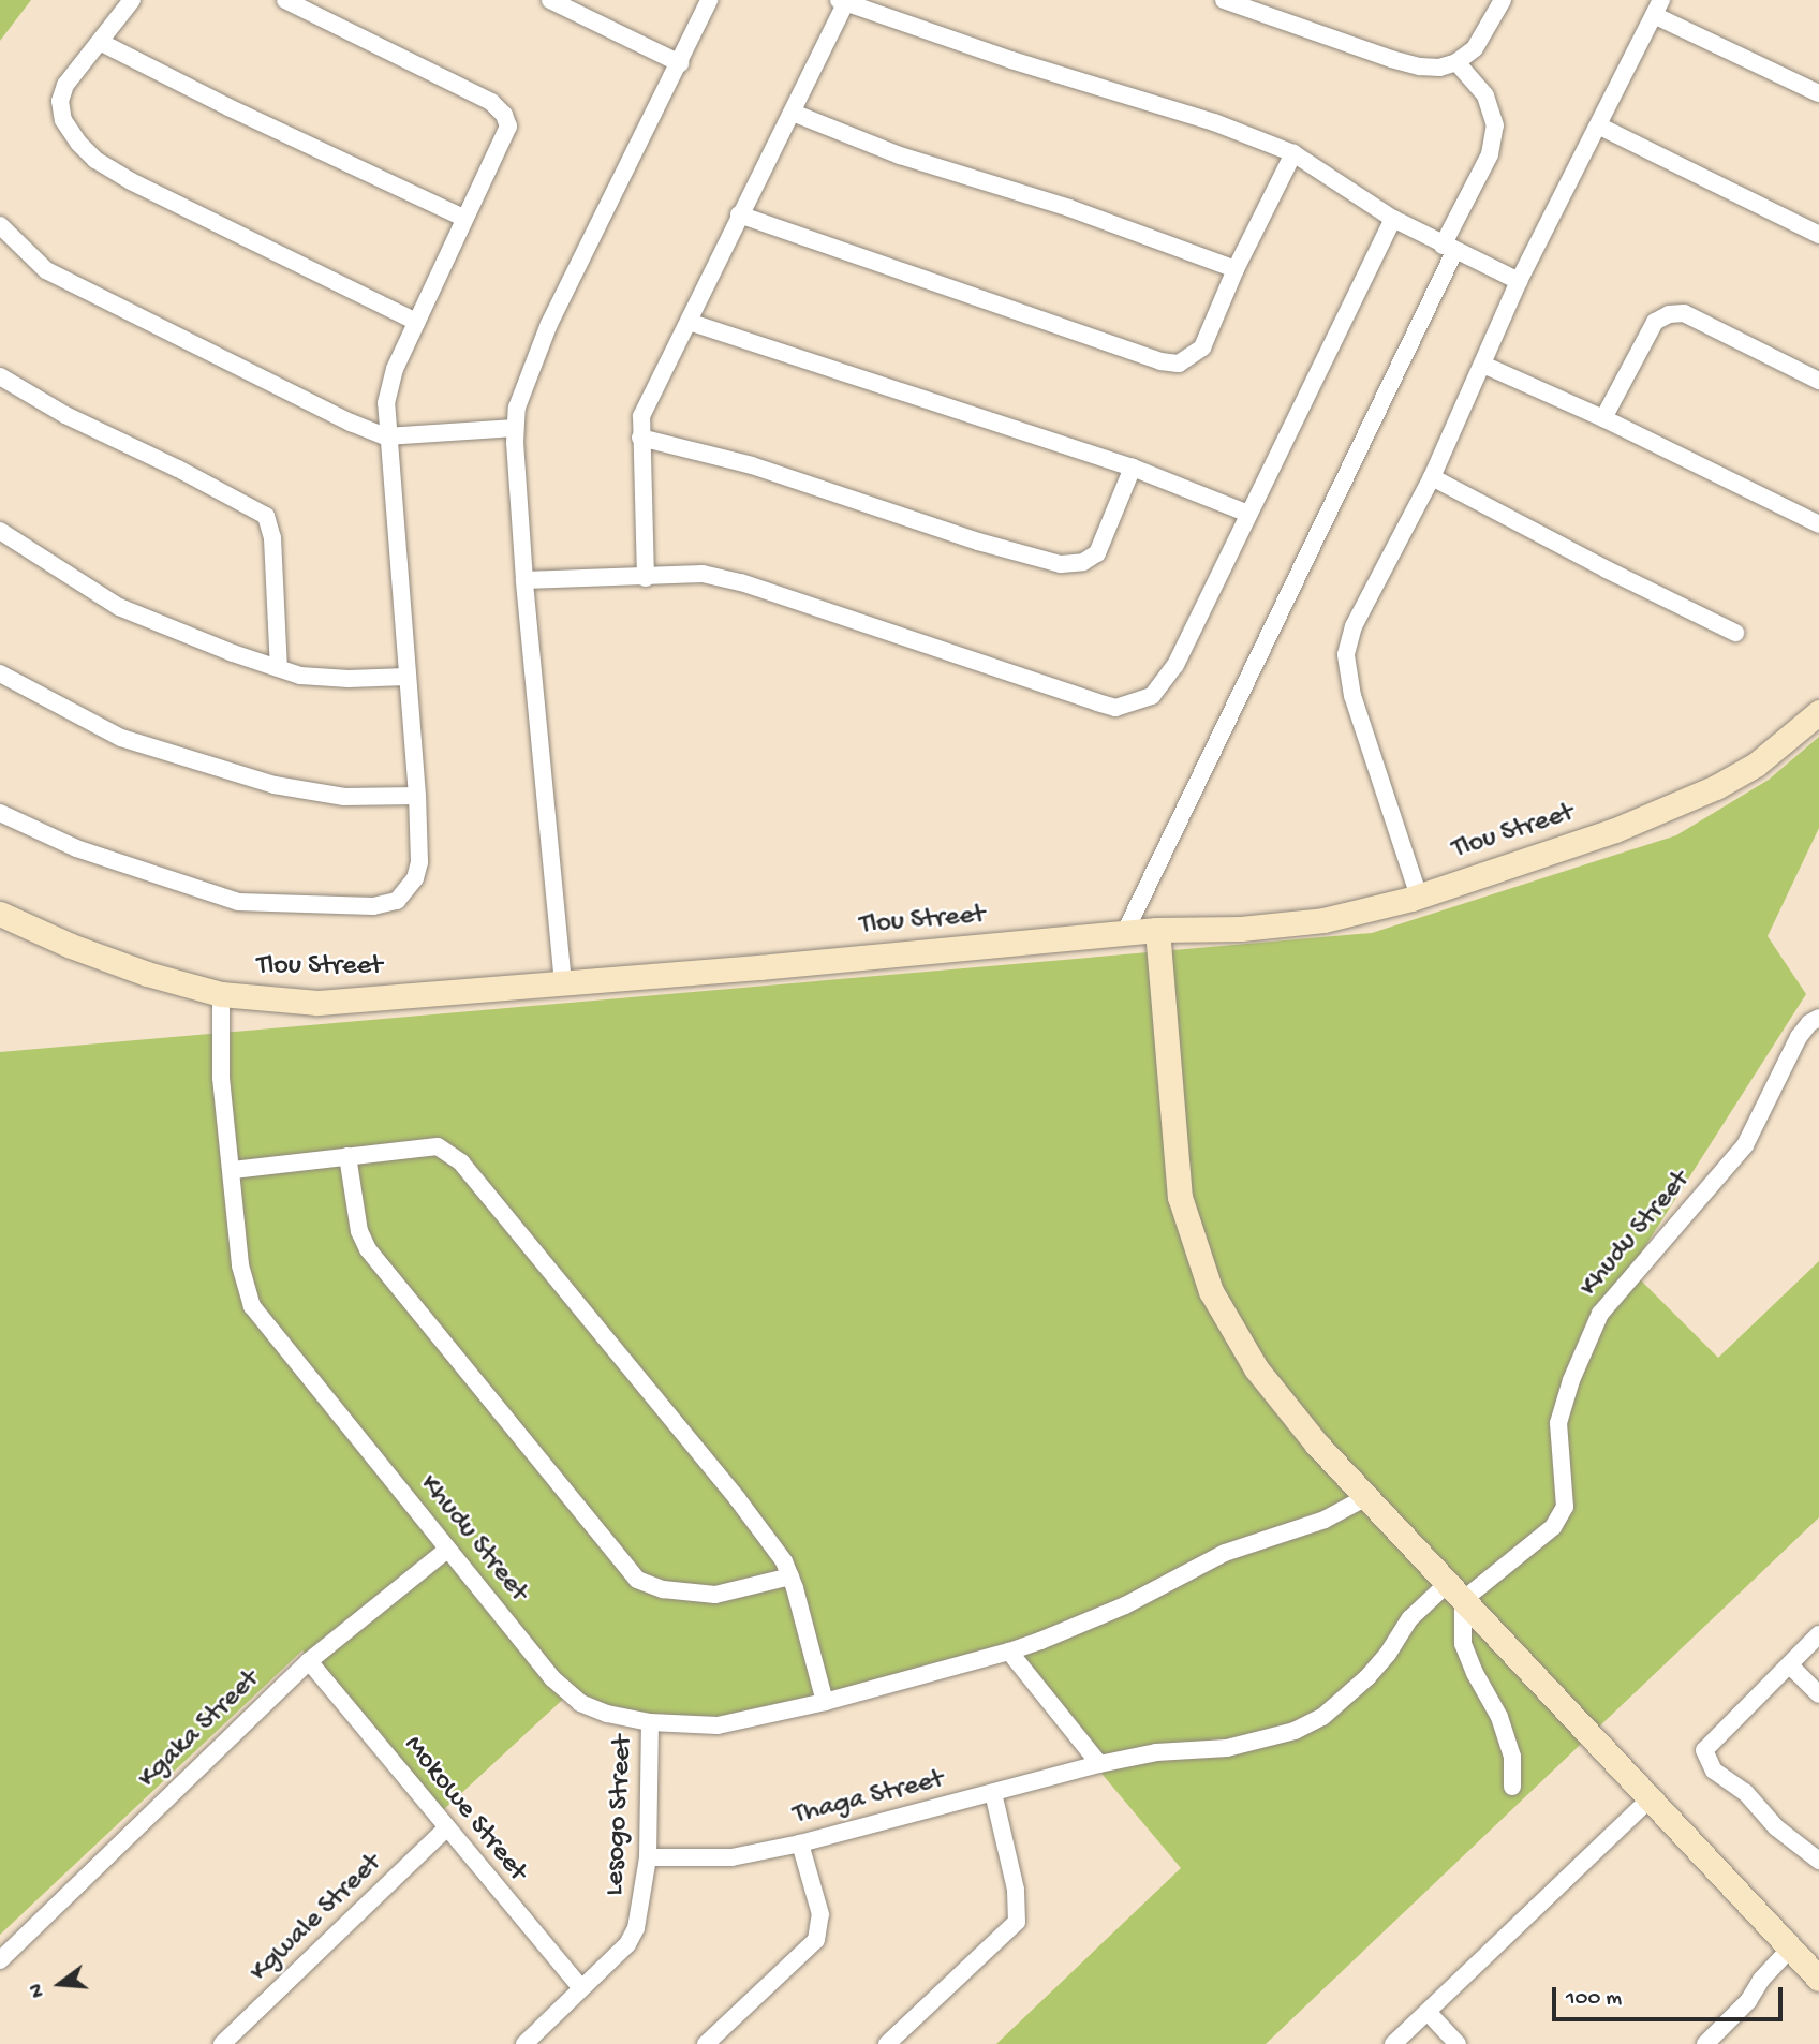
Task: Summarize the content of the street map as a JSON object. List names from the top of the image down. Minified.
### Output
{"streets":{"street":["Tlou Street","Khudu Street","Kgaka Street","Thaga Street","Mokowe Street","Lesogo Street","Kgwale Street"]},"crossings":[["Tlou Street","Khudu Street"],["Khudu Street","Kgaka Street"],["Khudu Street","Thaga Street"],["Khudu Street","Lesogo Street"],["Kgaka Street","Mokowe Street"],["Thaga Street","Lesogo Street"],["Mokowe Street","Lesogo Street"],["Mokowe Street","Kgwale Street"]],"scale_bar":"100 m","north":"left"}
